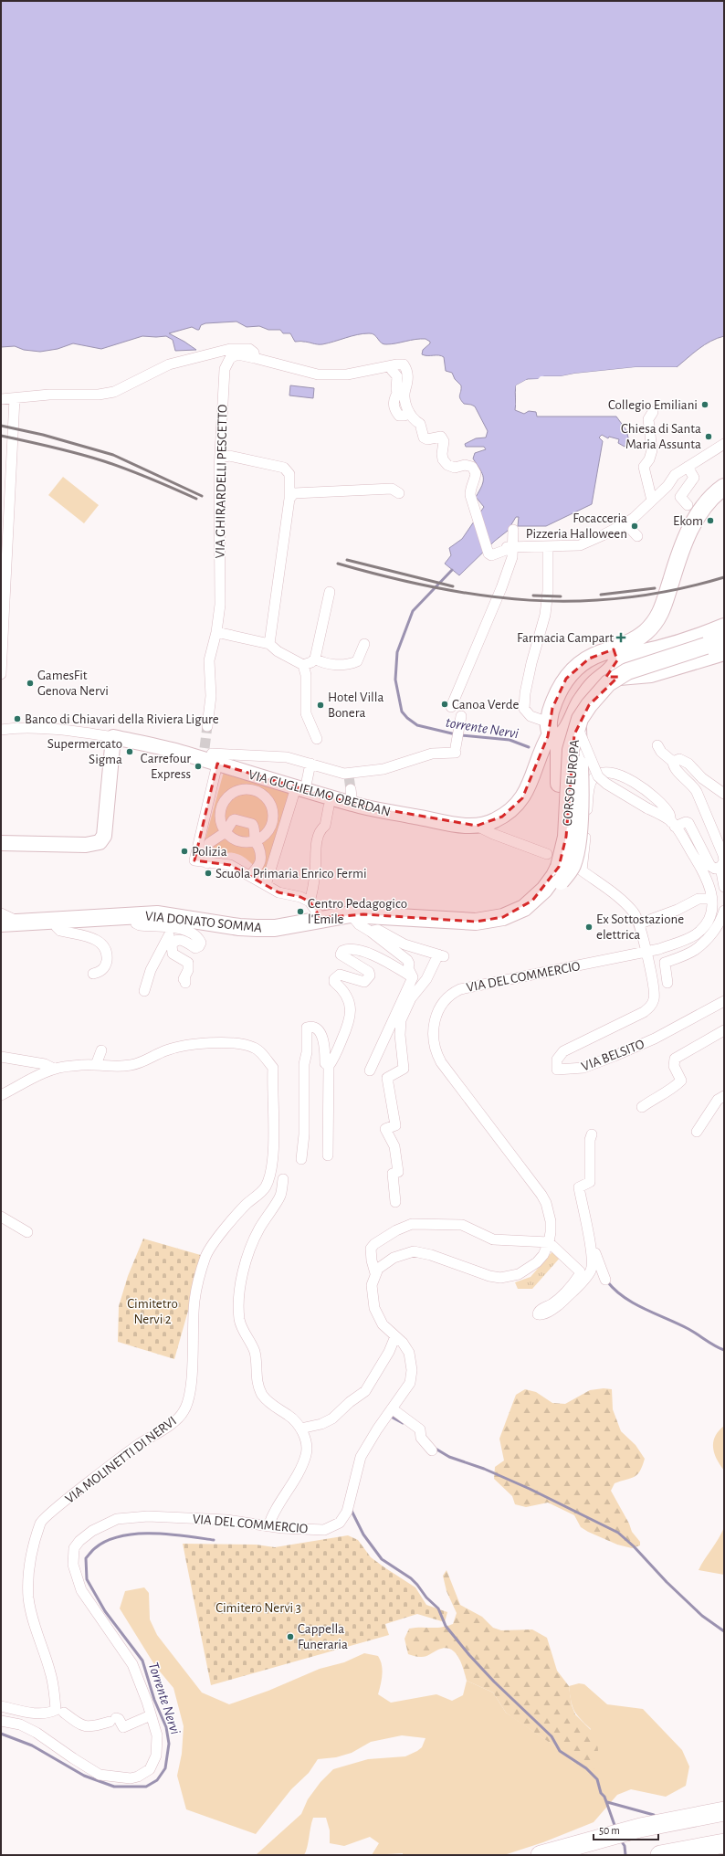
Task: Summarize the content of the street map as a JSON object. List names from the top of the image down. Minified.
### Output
{"streets":{"main road":["CORSO EUROPA","VIA GUGLIELMO OBERDAN","VIA DONATO SOMMA"],"street":["VIA GHIRARDELLI PESCETTO","VIA DEL COMMERCIO","VIA BELSITO","VIA MOLINETTI DI NERVI"]},"crossings":[["CORSO EUROPA","VIA DONATO SOMMA"],["VIA DEL COMMERCIO","VIA BELSITO"]],"water":["torrente Nervi","Torrente Nervi"],"parks":["Cimitetro Nervi 2","Cimitero Nervi 3"],"places":{"other":["Collegio Emiliani","Chiesa di Santa Maria Assunta","Ekom","Focacceria Pizzeria Halloween","GamesFit Genova Nervi","Canoa Verde","Hotel Villa Bonera","Banco di Chiavari della Riviera Ligure","Supermercato Sigma","Carrefour Express","Polizia","Scuola Primaria Enrico Fermi","Centro Pedagogico l'Emile","Ex Sottostazione elettrica","Cappella Funeraria"],"health":["Farmacia Campart"]},"scale_bar":"50 m"}
